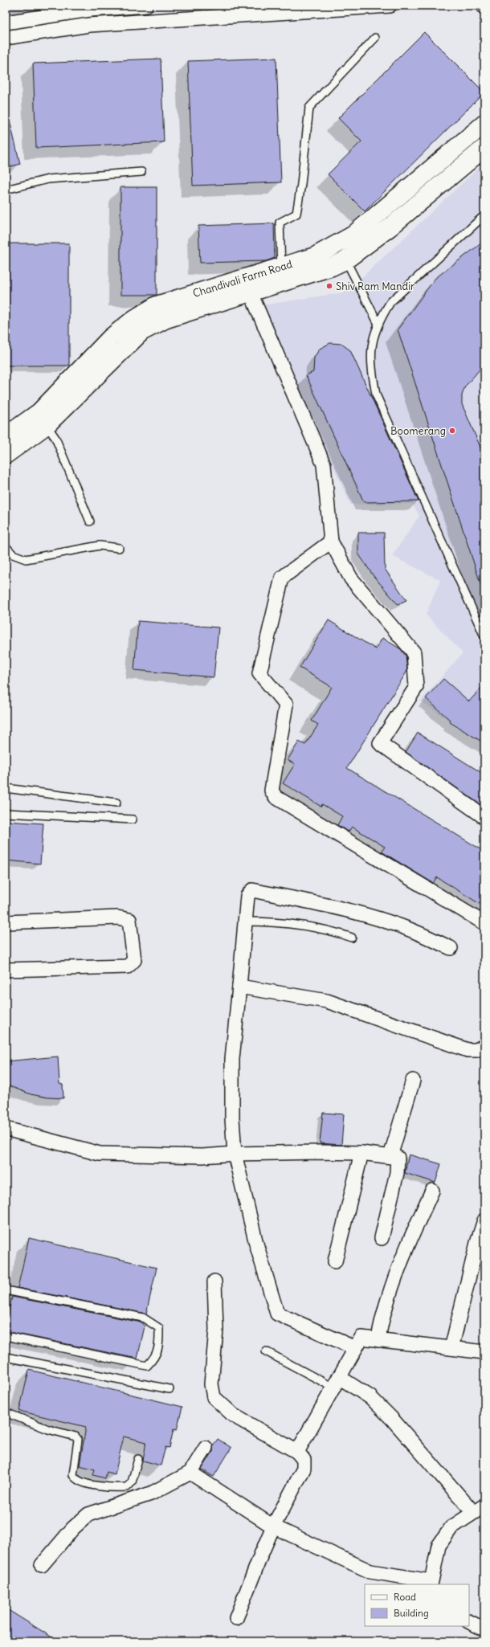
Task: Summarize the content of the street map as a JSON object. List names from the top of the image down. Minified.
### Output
{"streets":{"street":["Chandivali Farm Road"]},"places":["Shiv Ram Mandir","Boomerang"],"legend":["Road","Building"]}
